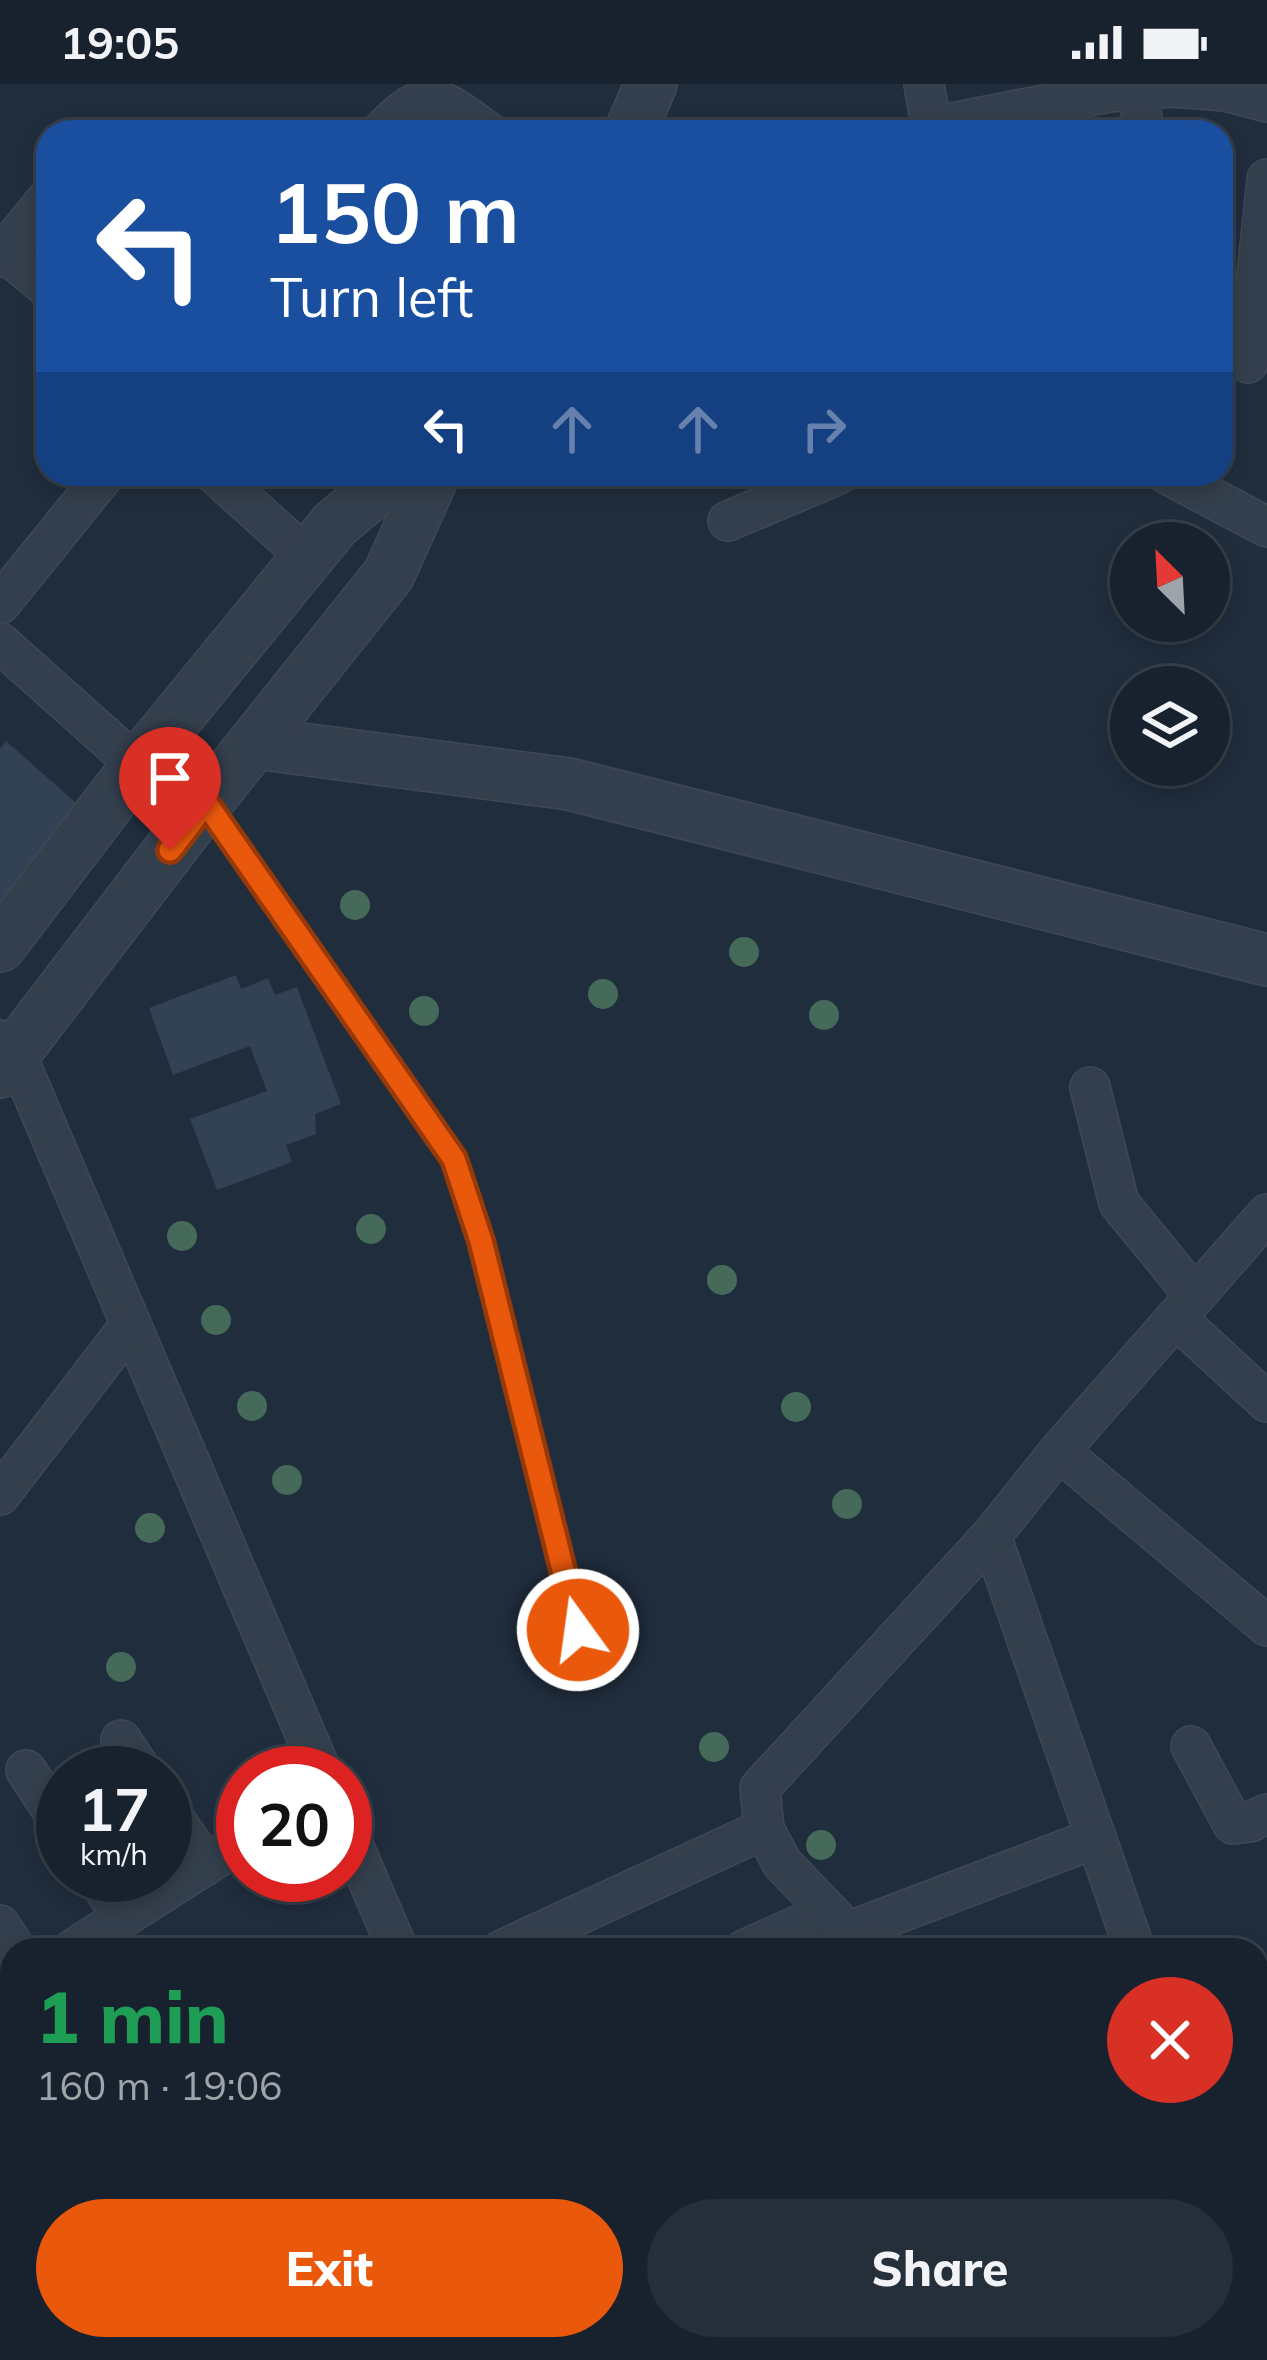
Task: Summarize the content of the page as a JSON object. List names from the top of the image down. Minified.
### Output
{"north":"top left","page":{"status":"19:05","turn":["150 m","Turn left"],"speed":"17 km/h","limit":"20","heading":["1 min","160 m · 19:06"],"buttons":["Exit","Share"]}}
